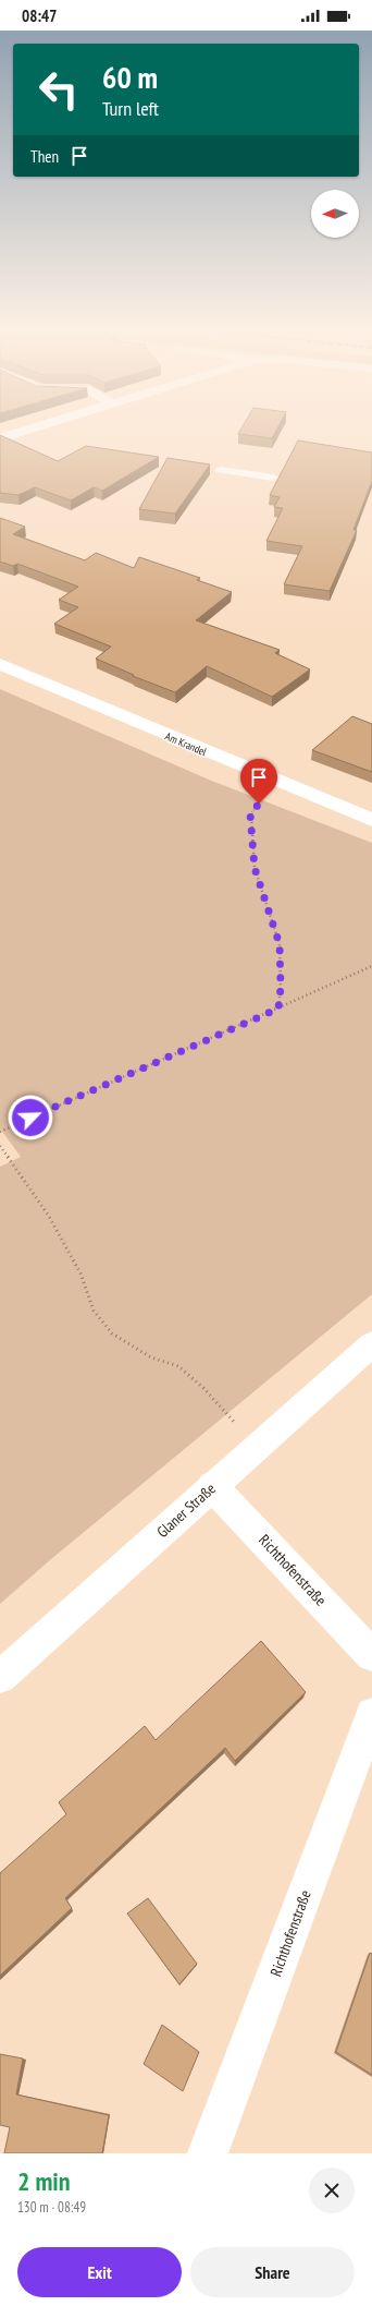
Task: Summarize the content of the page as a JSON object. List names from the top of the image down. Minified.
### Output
{"streets":{"street":["Am Krandel","Glaner Straße","Richthofenstraße"]},"crossings":[["Glaner Straße","Richthofenstraße"]],"north":"left","page":{"status":"08:47","turn":["60 m","Turn left"],"then":"Then","heading":["2 min","130 m · 08:49"],"buttons":["Exit","Share"]}}
